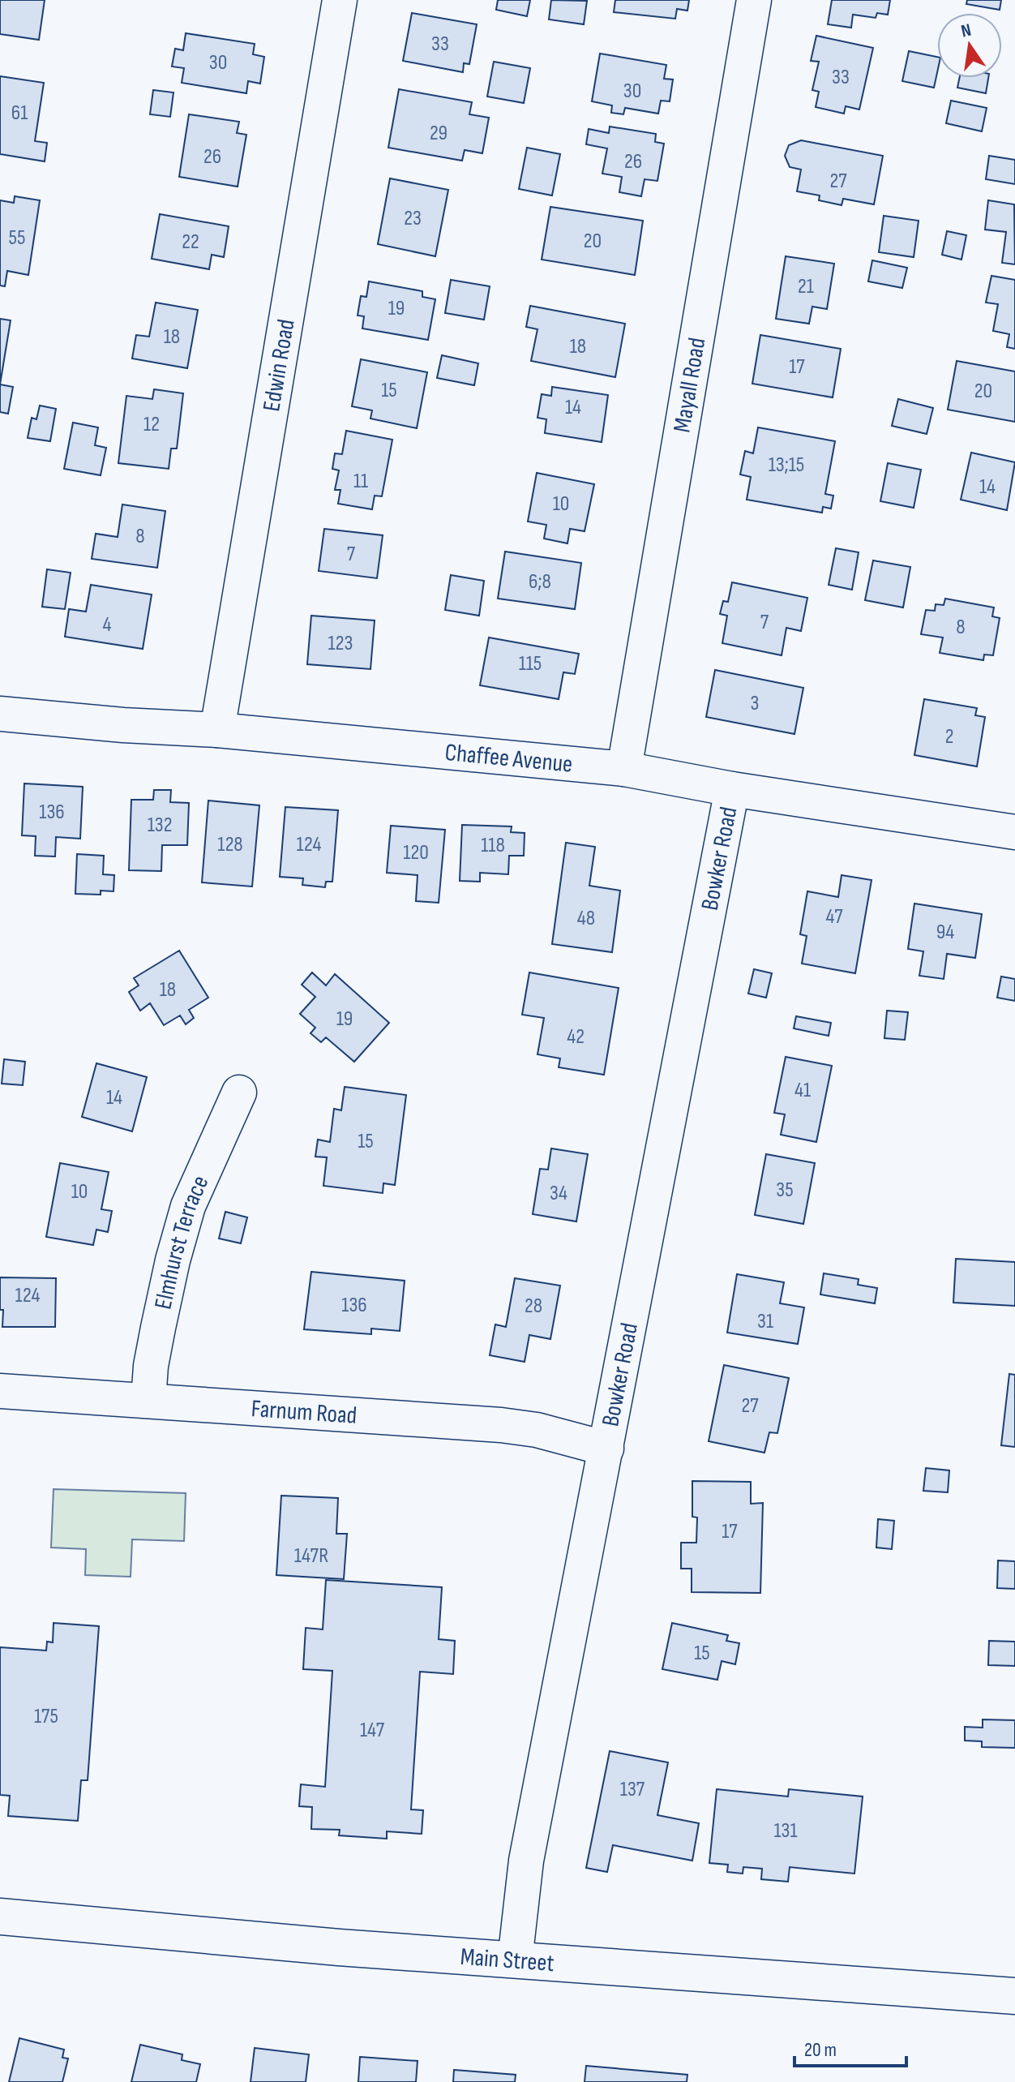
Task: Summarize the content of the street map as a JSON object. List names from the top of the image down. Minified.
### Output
{"streets":{"main road":["Main Street"],"street":["Edwin Road","Mayall Road","Chaffee Avenue","Bowker Road","Elmhurst Terrace","Farnum Road"]},"crossings":[["Edwin Road","Chaffee Avenue"],["Mayall Road","Chaffee Avenue"],["Chaffee Avenue","Bowker Road"],["Bowker Road","Farnum Road"],["Bowker Road","Main Street"],["Elmhurst Terrace","Farnum Road"]],"house_numbers":["33","30","33","30","61","29","26","26","27","23","55","20","22","21","19","18","18","17","15","20","14","12","13;15","11","14","10","8","7","6;8","7","4","8","123","115","3","2","136","132","128","124","118","120","47","48","94","18","19","42","41","14","15","35","10","34","124","136","28","31","27","17","147R","15","175","147","137","131"],"scale_bar":"20 m","north":"top"}
